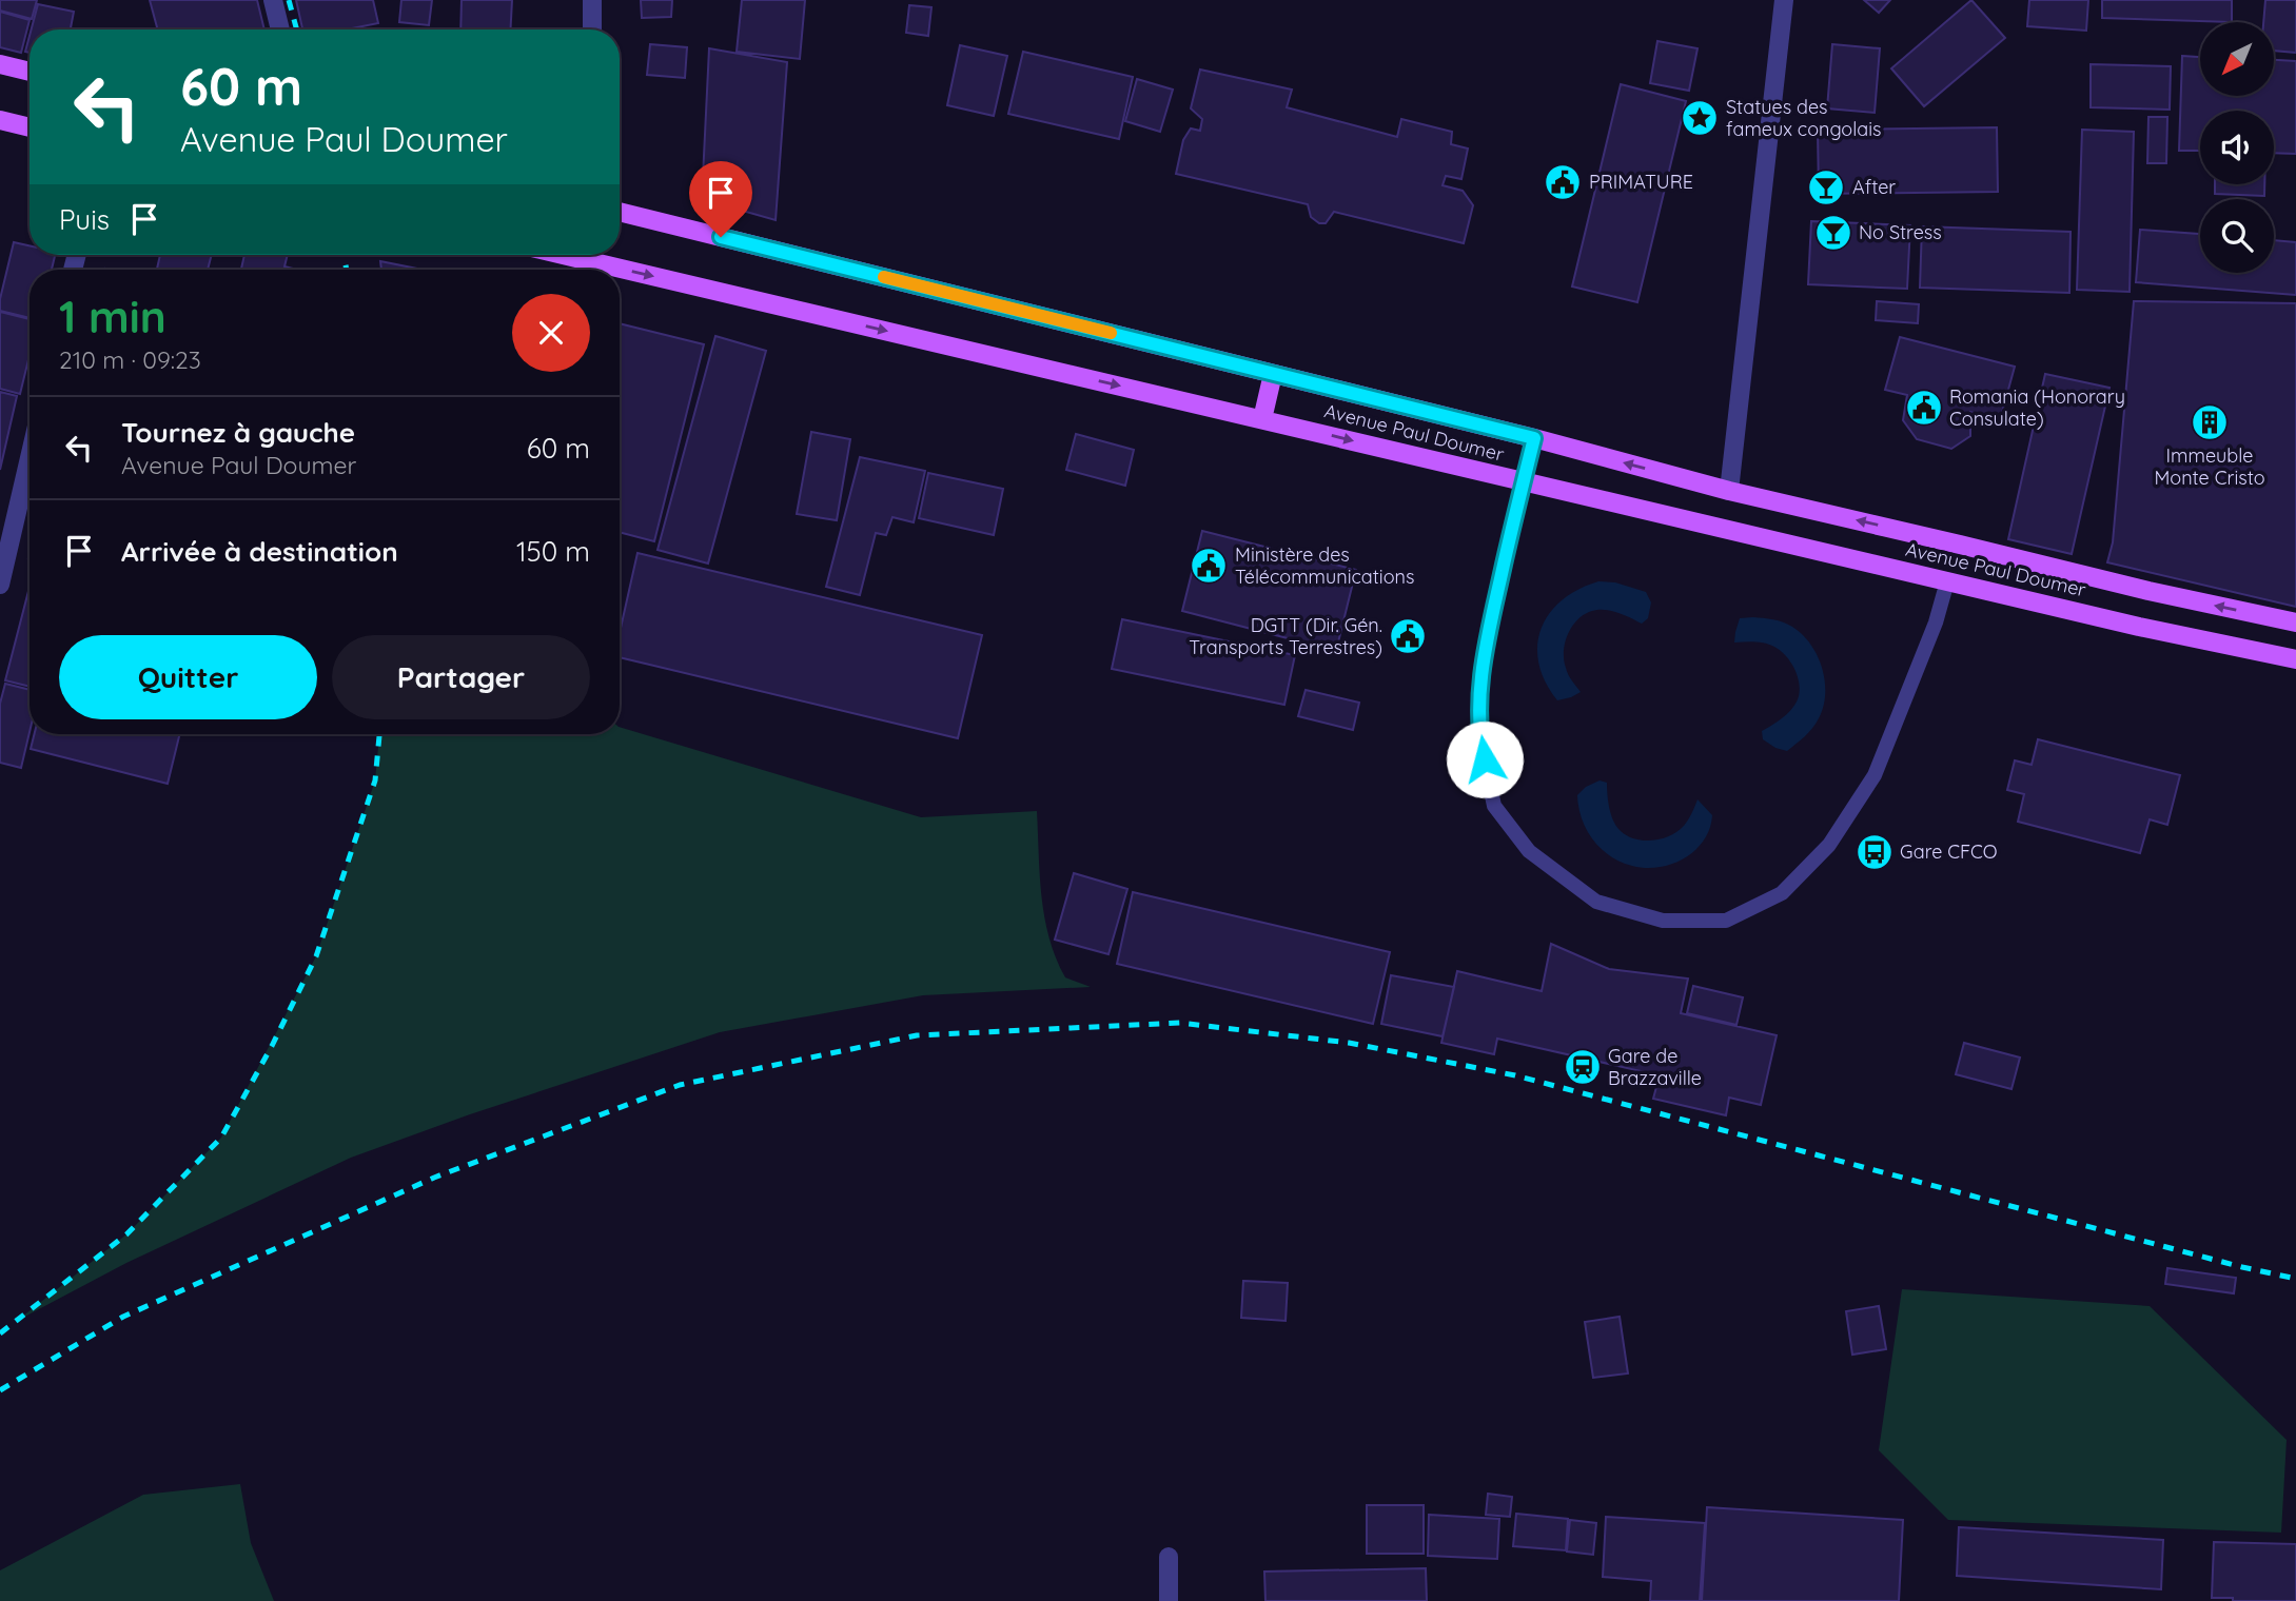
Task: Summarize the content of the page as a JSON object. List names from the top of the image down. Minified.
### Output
{"streets":{"main road":["Avenue Paul Doumer"]},"places":{"place":["Statues des fameux congolais"],"public building":["PRIMATURE","Romania (Honorary Consulate)","Ministère des Télécommunications","DGTT (Dir. Gén. Transports Terrestres)"],"bar":["After","No Stress"],"building":["Immeuble Monte Cristo"],"bus stop":["Gare CFCO"],"station":["Gare de Brazzaville"]},"north":"bottom left","page":{"turn":["60 m","Avenue Paul Doumer"],"then":"Puis","heading":["1 min","210 m · 09:23"],"list":[{"name":"Tournez à gauche","note":"Avenue Paul Doumer","value":"60 m"},{"name":"Arrivée à destination","value":"150 m"}],"buttons":["Quitter","Partager"]}}
